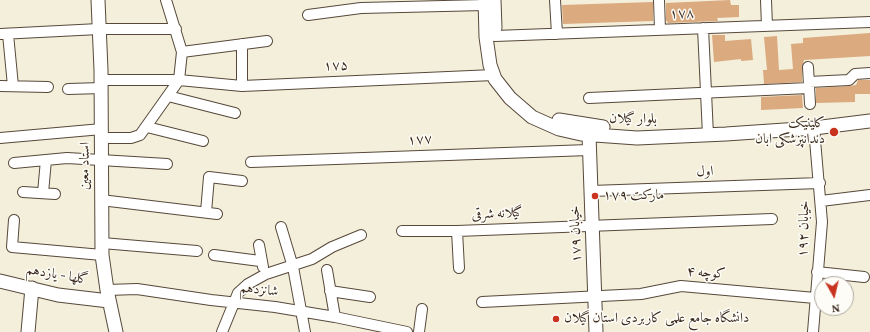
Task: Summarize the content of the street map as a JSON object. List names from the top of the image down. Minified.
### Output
{"streets":{"main road":["بلوار گیلان","استاد معین","خیابان ۱۷۹","گلها - یازدهم"],"street":["۱۷۸","۱۷۵","۱۷۷","اول","گیلانه شرقی","خیابان ۱۹۲","کوچه ۴","شانزدهم"]},"crossings":[["۱۷۸","بلوار گیلان"],["۱۷۵","بلوار گیلان"],["۱۷۵","استاد معین"],["بلوار گیلان","خیابان ۱۹۲"],["بلوار گیلان","خیابان ۱۷۹"],["۱۷۷","خیابان ۱۷۹"],["استاد معین","گلها - یازدهم"],["استاد معین","شانزدهم"],["اول","خیابان ۱۹۲"],["اول","خیابان ۱۷۹"],["گیلانه شرقی","خیابان ۱۷۹"],["خیابان ۱۷۹","کوچه ۴"],["گلها - یازدهم","شانزدهم"]],"places":["کلینیک دندانپزشکی ابان","۱۷۹ مارکت","دانشگاه جامع علمی کاربردی استان گیلان"],"north":"bottom"}
